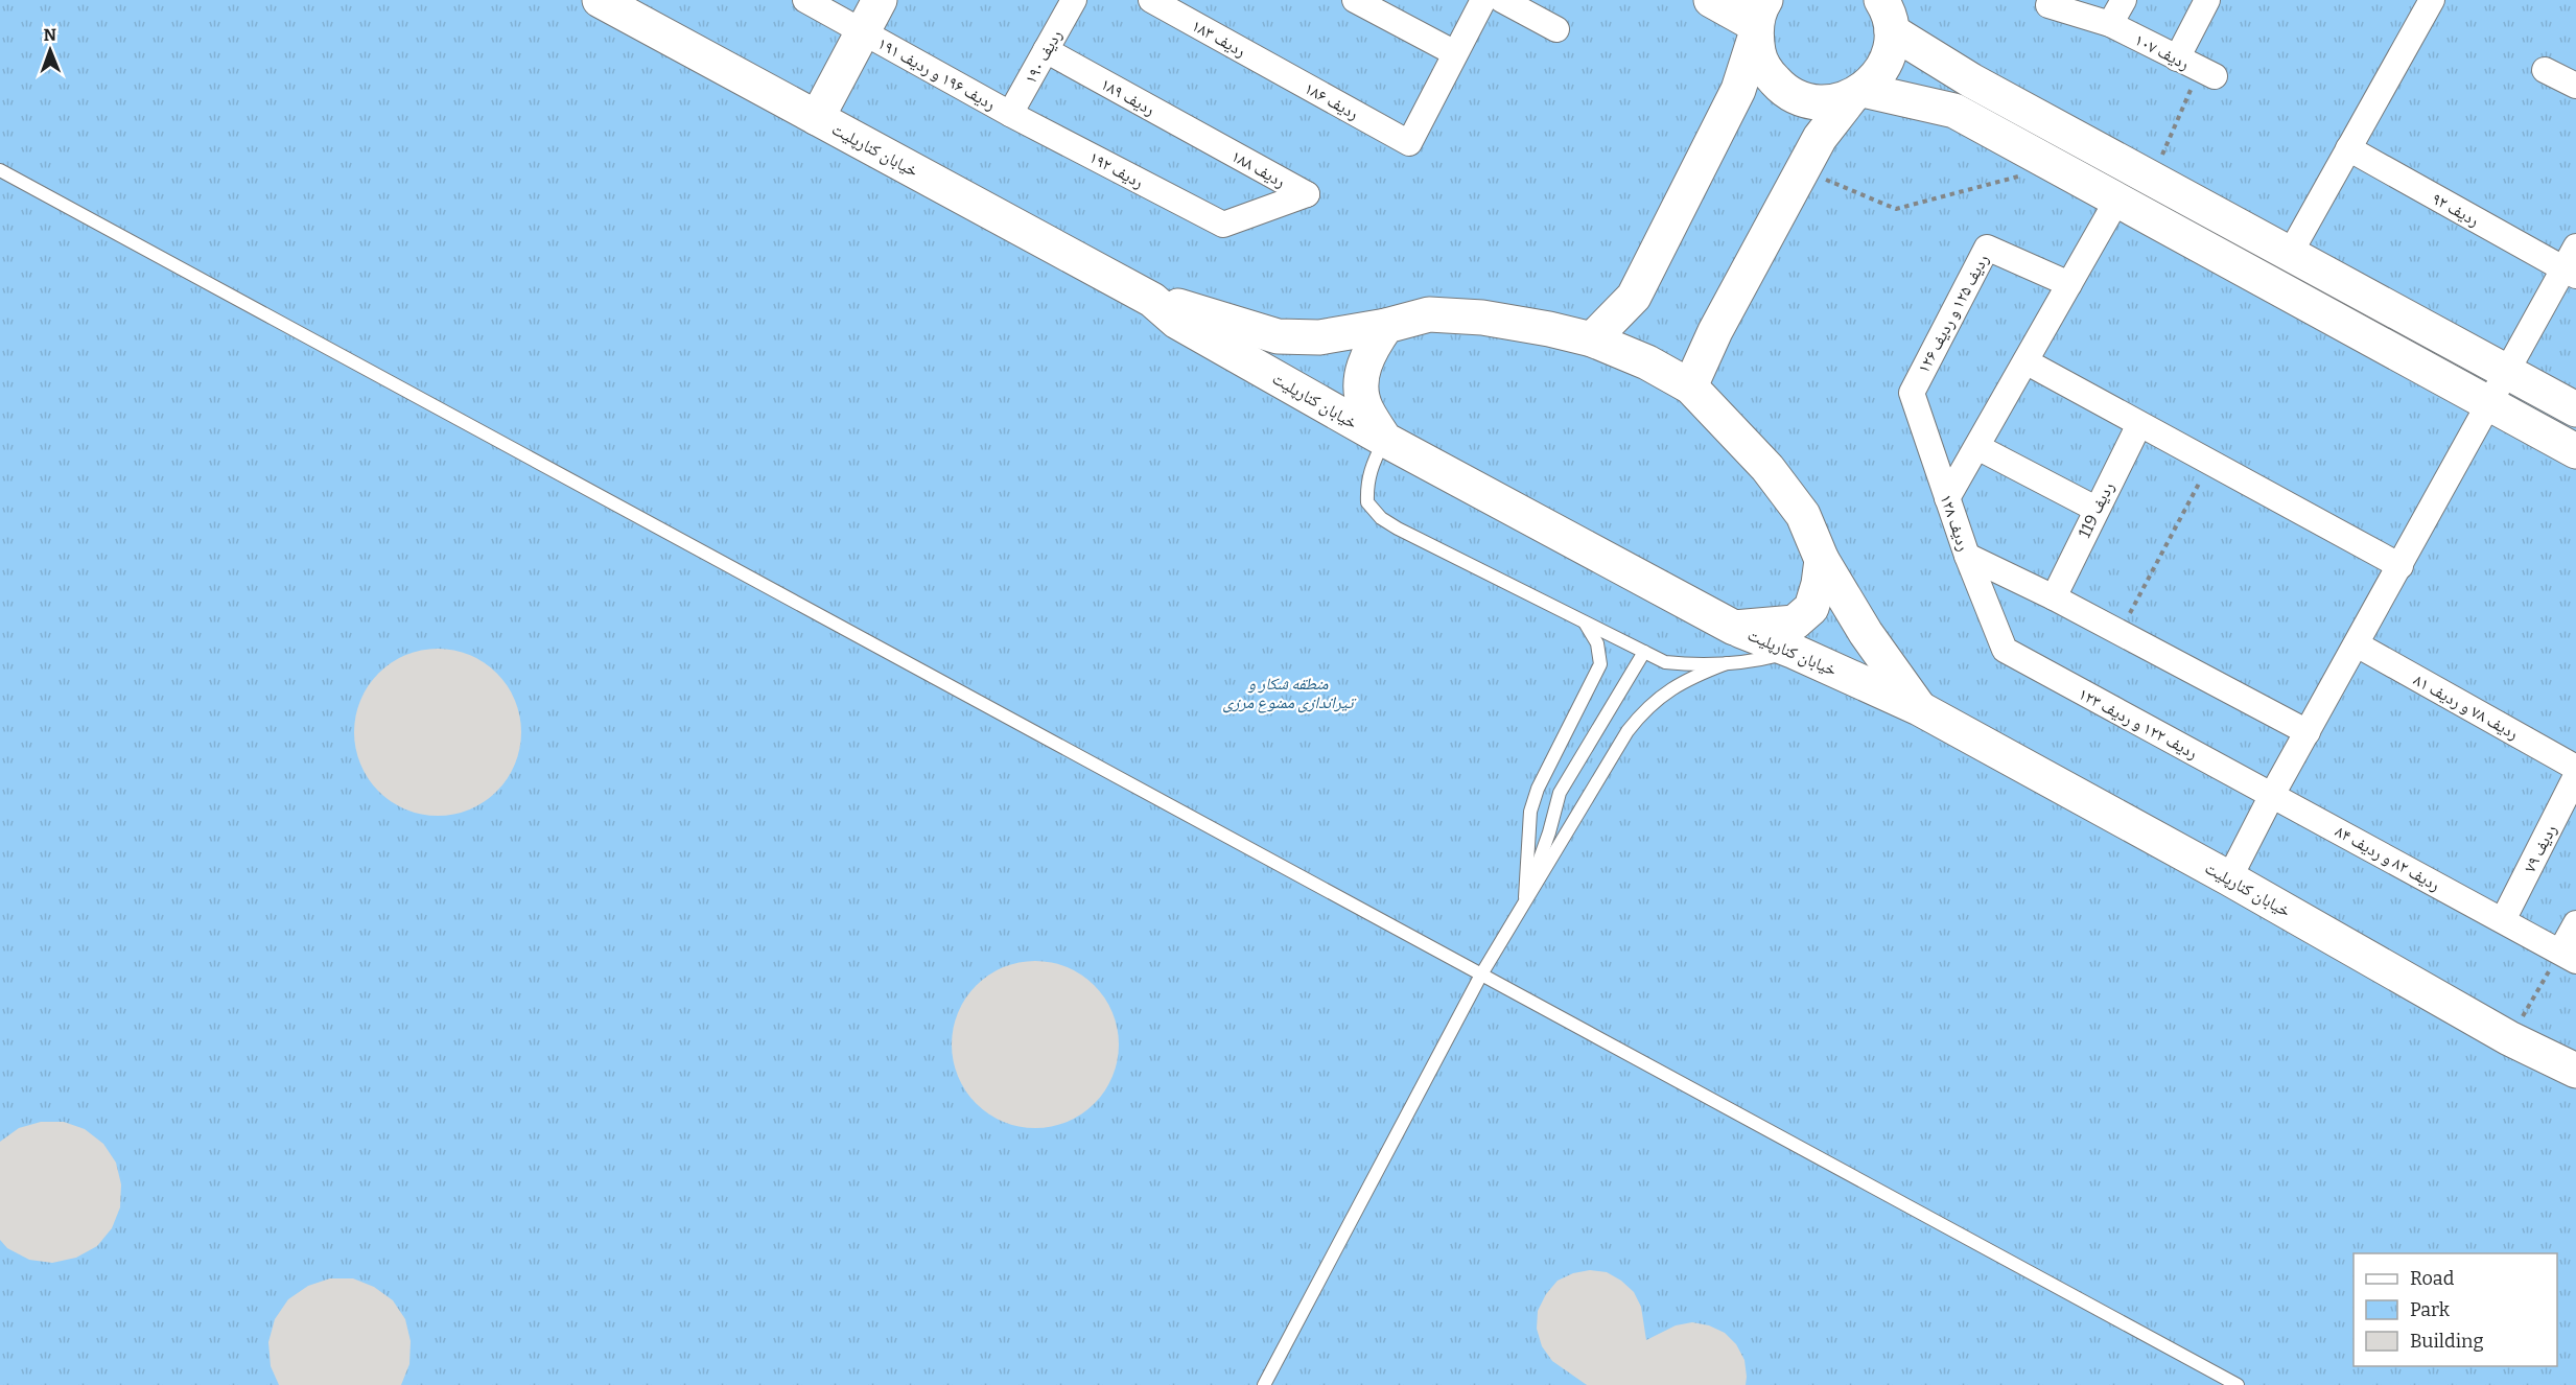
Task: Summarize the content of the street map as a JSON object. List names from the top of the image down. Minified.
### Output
{"streets":{"main road":["خیابان کنارپلیت"],"street":["ردیف ۱۸۳","ردیف ۱۰۷","ردیف ۱۹۰","ردیف ۱۹۶ و ردیف ۱۹۱","ردیف ۱۸۹","ردیف ۱۸۶","ردیف ۱۸۸","ردیف ۱۹۲","ردیف ۹۲","ردیف ۱۲۵ و ردیف ۱۲۶","ردیف 119","ردیف ۱۲۸","ردیف ۷۸ و ردیف ۸۱","ردیف ۱۲۲ و ردیف ۱۲۳","ردیف ۷۹","ردیف ۸۲ و ردیف ۸۴"]},"crossings":[["ردیف ۱۸۳","ردیف ۱۸۶"],["ردیف ۱۹۰","ردیف ۱۹۶ و ردیف ۱۹۱"],["ردیف ۱۹۰","ردیف ۱۸۹"],["ردیف ۱۹۰","ردیف ۱۹۲"],["ردیف ۱۹۶ و ردیف ۱۹۱","ردیف ۱۹۲"],["ردیف ۱۸۹","ردیف ۱۸۸"],["ردیف ۱۸۸","ردیف ۱۹۲"],["ردیف ۱۲۵ و ردیف ۱۲۶","ردیف ۱۲۸"],["ردیف ۱۲۸","ردیف ۱۲۲ و ردیف ۱۲۳"],["ردیف ۱۲۲ و ردیف ۱۲۳","ردیف ۸۲ و ردیف ۸۴"],["ردیف ۷۹","ردیف ۸۲ و ردیف ۸۴"]],"parks":["منطقه شکار و تیراندازی ممنوع مرزی"],"legend":["Road","Park","Building"],"north":"top"}
